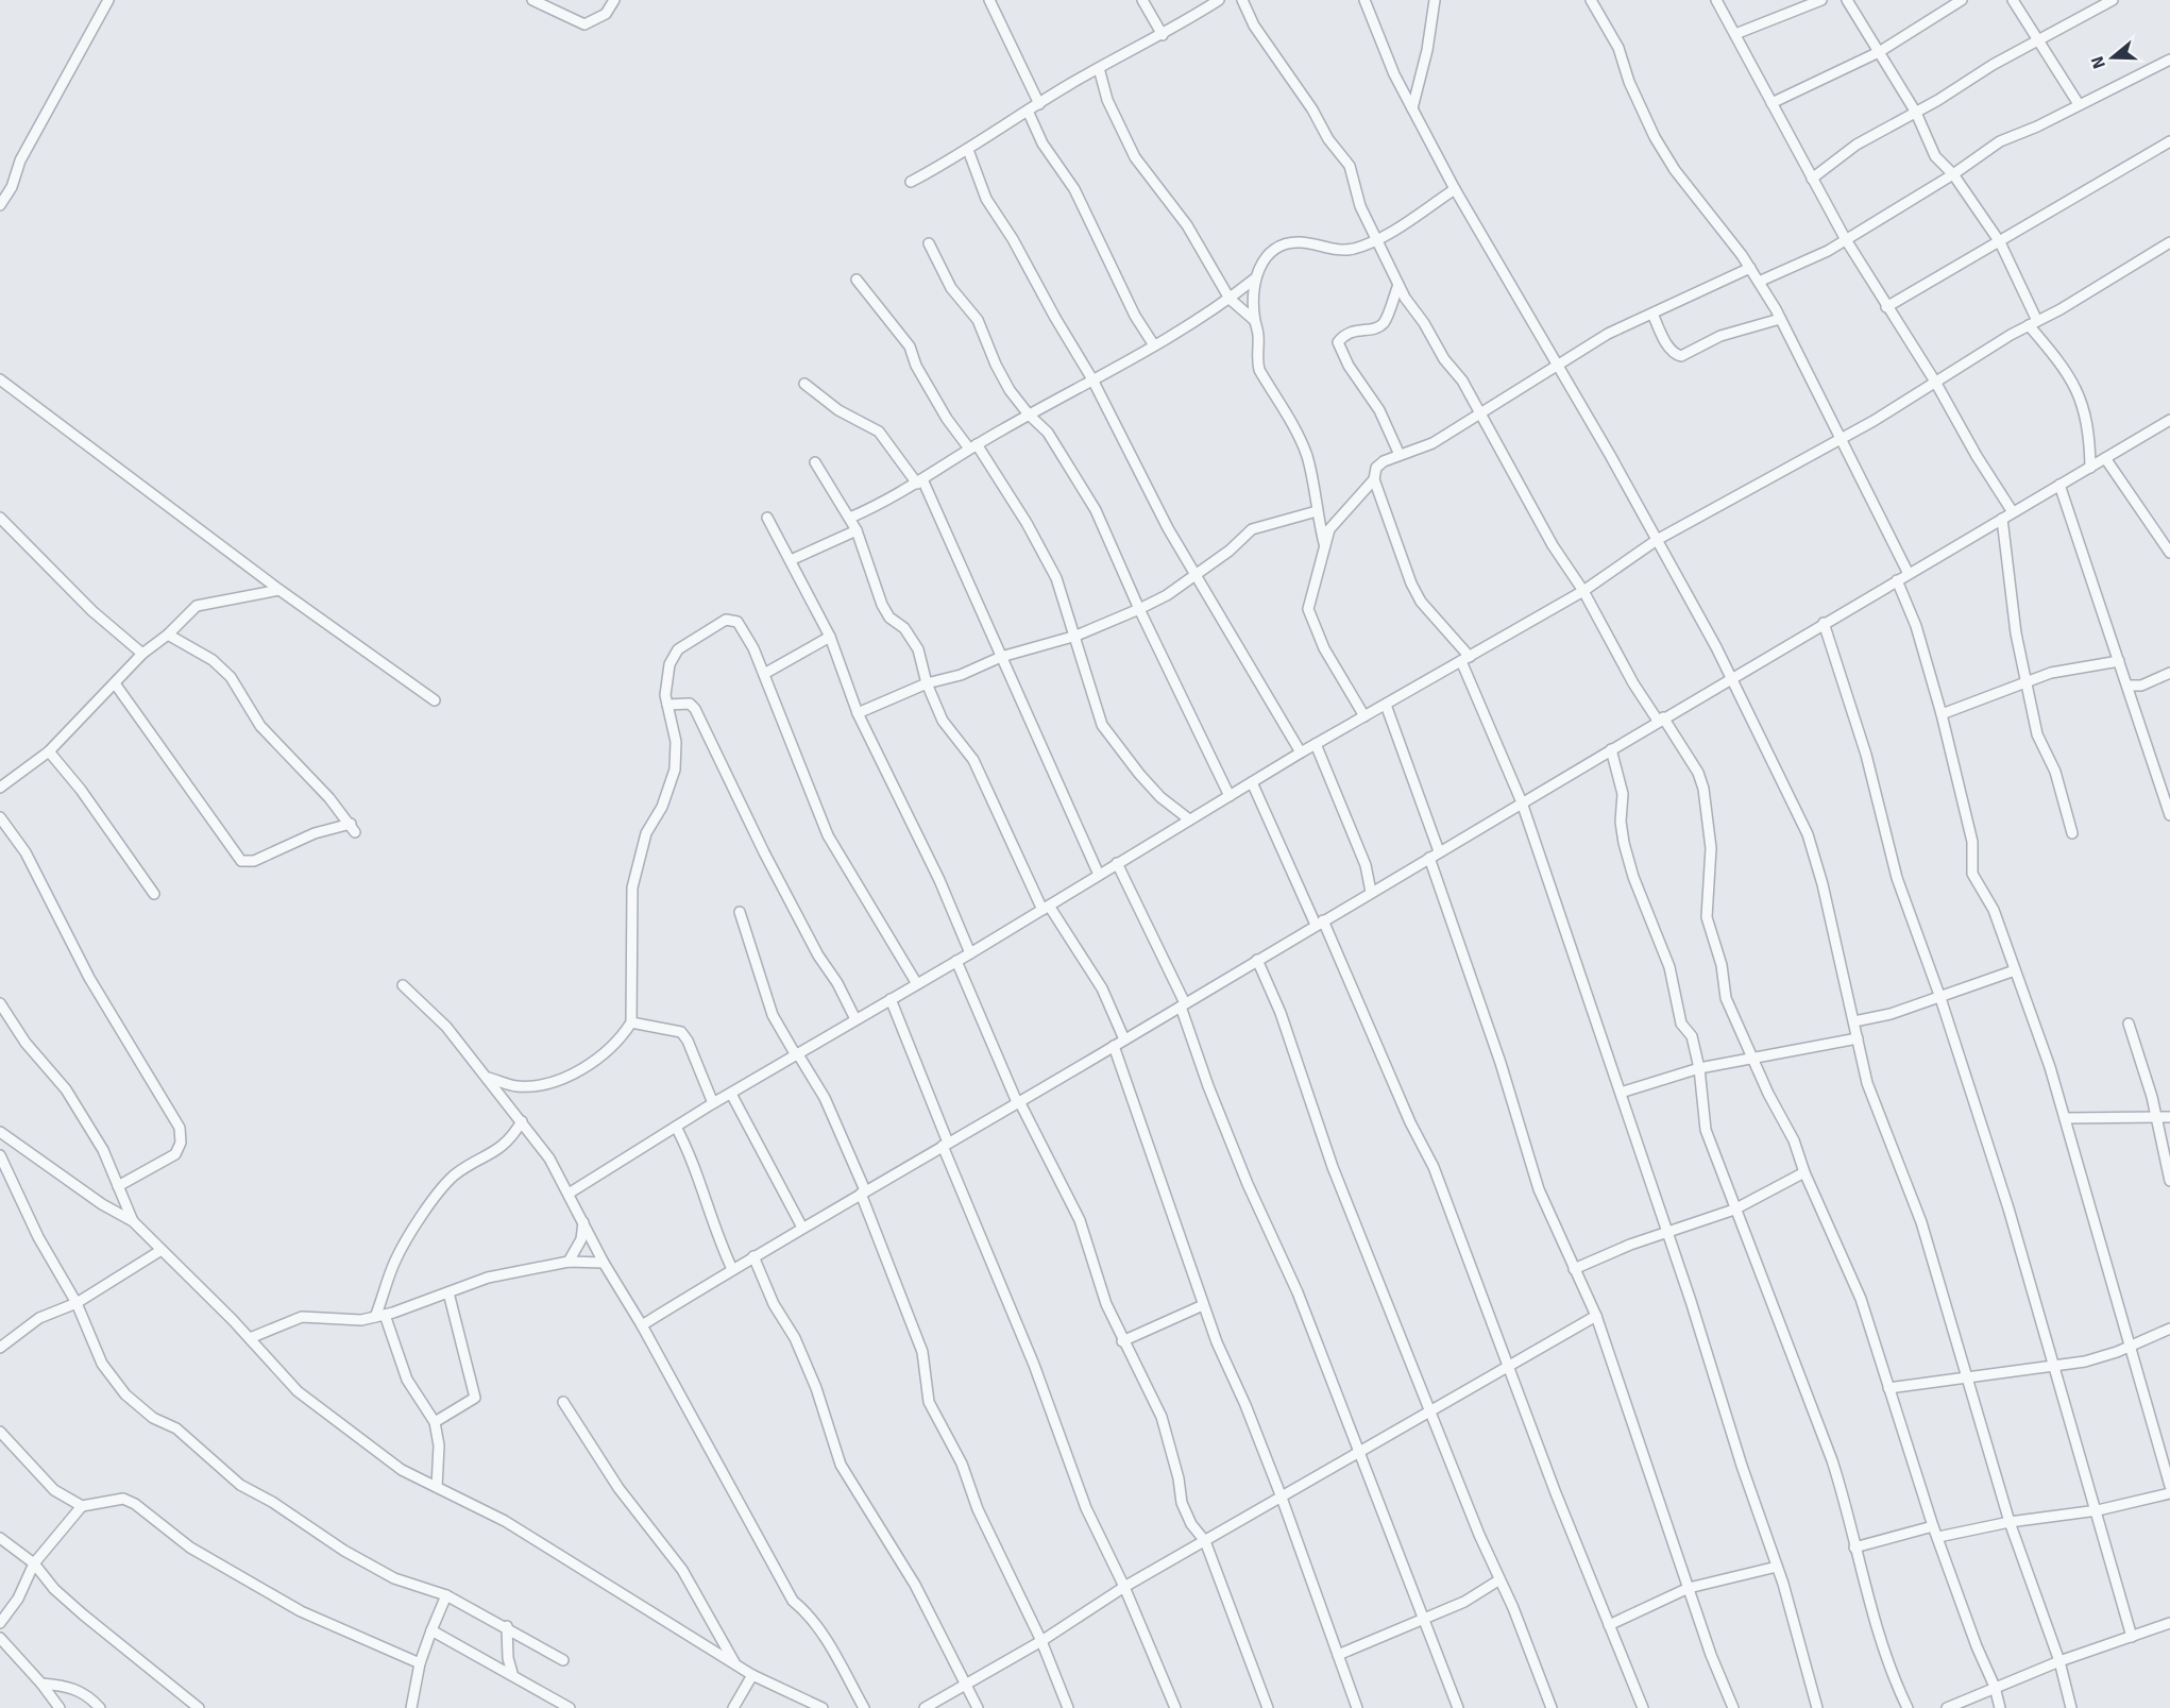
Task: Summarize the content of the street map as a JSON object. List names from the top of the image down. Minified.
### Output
{"north":"left"}
